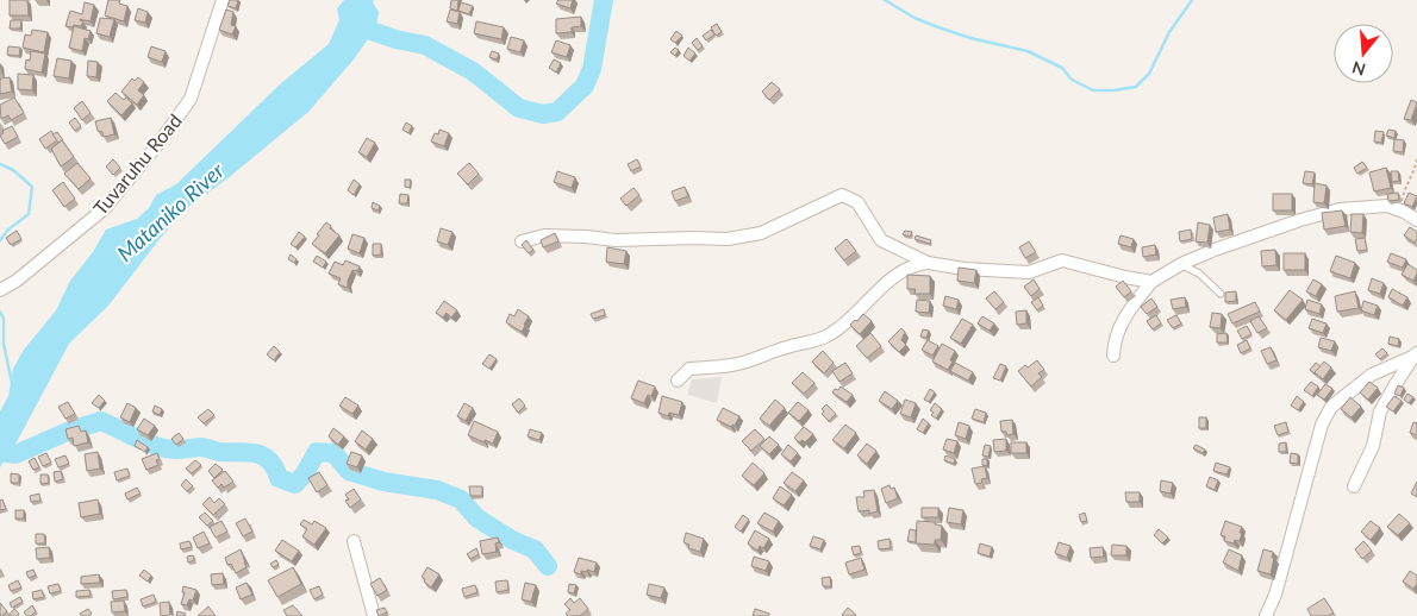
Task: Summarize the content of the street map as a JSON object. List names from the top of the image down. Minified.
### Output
{"streets":{"street":["Tuvaruhu Road"]},"water":["Mataniko River"],"north":"bottom"}
